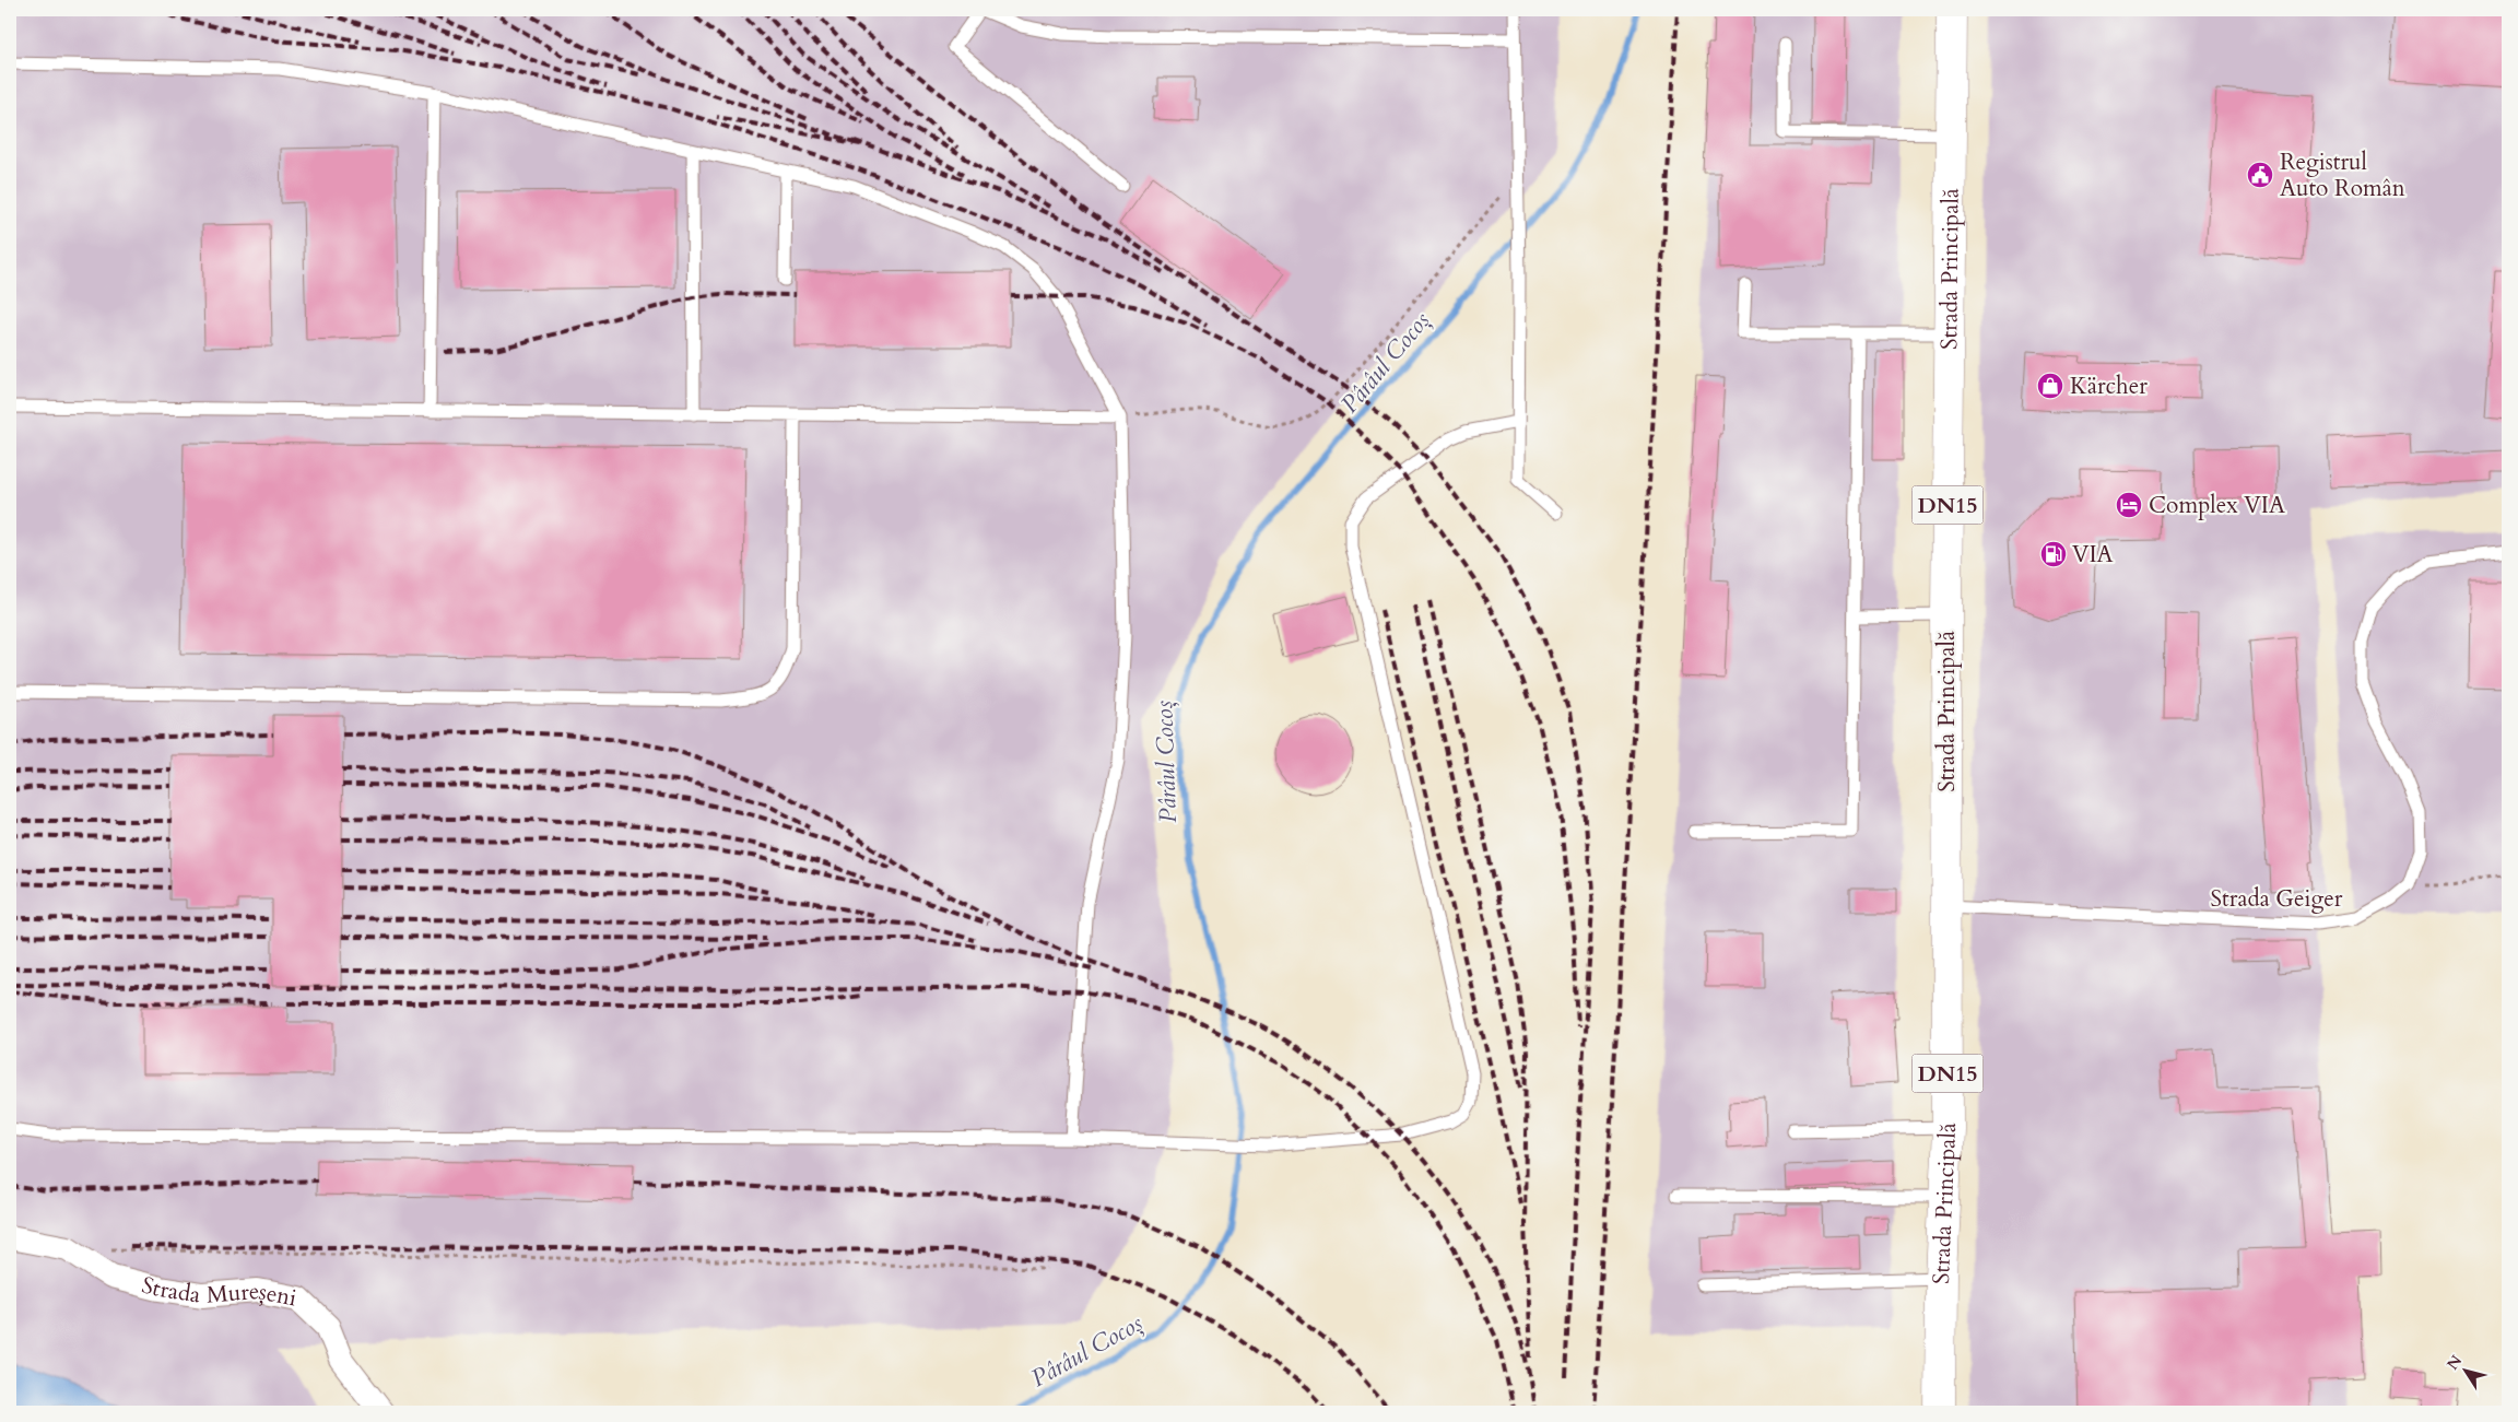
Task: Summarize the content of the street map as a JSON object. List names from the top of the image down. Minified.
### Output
{"streets":{"main road":["Strada Principală","DN15"],"street":["Strada Mureșeni"],"lane":["Strada Geiger"]},"crossings":[["Strada Principală","Strada Geiger"]],"water":["Pârâul Cocoș"],"places":{"public building":["Registrul Auto Român"],"shop":["Kärcher"],"hotel":["Complex VIA"],"fuel station":["VIA"]},"north":"top left"}
